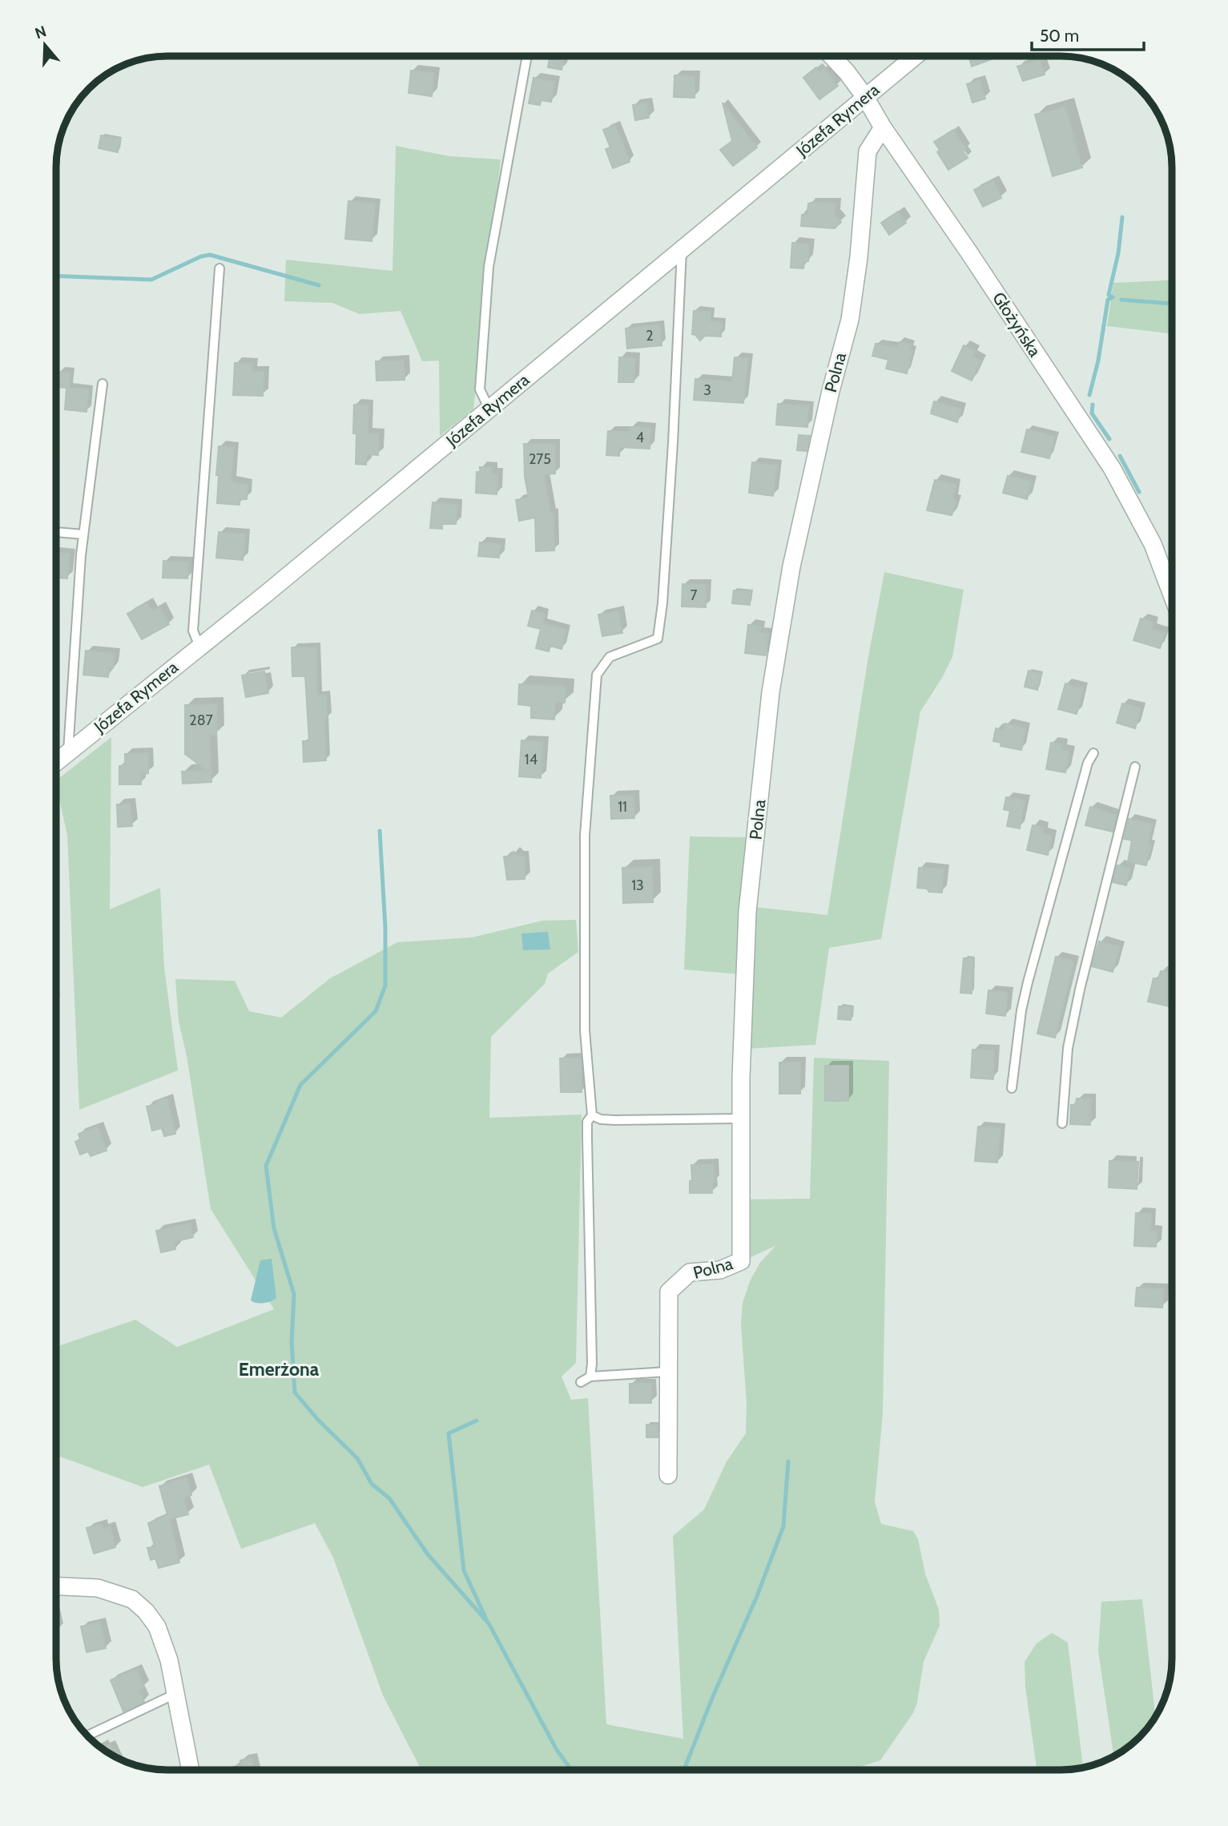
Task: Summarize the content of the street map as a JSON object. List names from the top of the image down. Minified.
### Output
{"streets":{"street":["Józefa Rymera","Głożyńska","Polna"]},"crossings":[["Józefa Rymera","Głożyńska"],["Głożyńska","Polna"]],"districts":["Emerżona"],"house_numbers":["2","3","4","275","7","287","14","11","13"],"scale_bar":"50 m","north":"top"}
